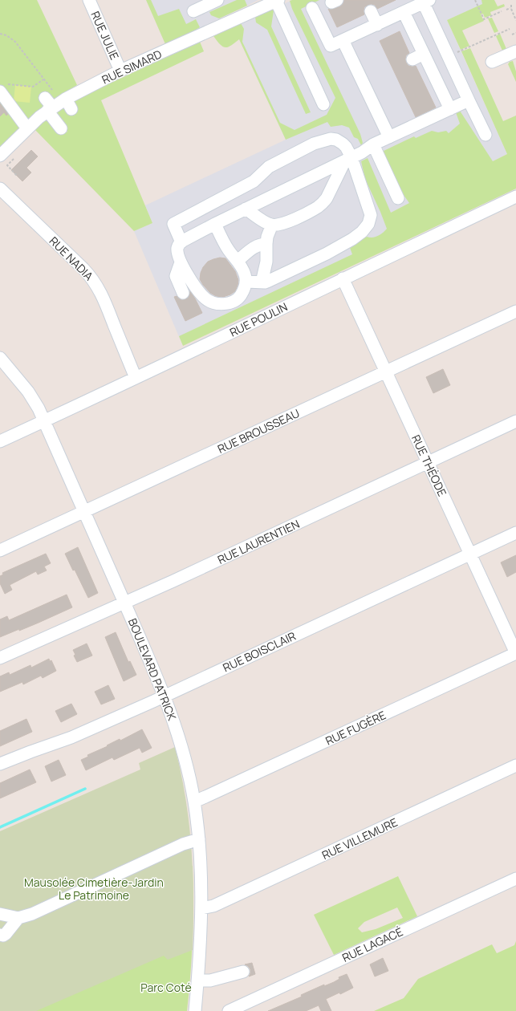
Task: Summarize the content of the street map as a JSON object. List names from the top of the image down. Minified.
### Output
{"streets":{"street":["RUE JULIE","RUE SIMARD","RUE NADIA","RUE POULIN","RUE BROUSSEAU","RUE THÉODE","RUE LAURENTIEN","RUE BOISCLAIR","BOULEVARD PATRICK","RUE FUGÈRE","RUE VILLEMURE","RUE LAGACÉ"]},"crossings":[["RUE JULIE","RUE SIMARD"],["RUE NADIA","RUE POULIN"],["RUE POULIN","RUE THÉODE"],["RUE POULIN","BOULEVARD PATRICK"],["RUE BROUSSEAU","RUE THÉODE"],["RUE BROUSSEAU","BOULEVARD PATRICK"],["RUE THÉODE","RUE LAURENTIEN"],["RUE THÉODE","RUE BOISCLAIR"],["RUE THÉODE","RUE FUGÈRE"],["RUE LAURENTIEN","BOULEVARD PATRICK"],["RUE BOISCLAIR","BOULEVARD PATRICK"],["BOULEVARD PATRICK","RUE FUGÈRE"],["BOULEVARD PATRICK","RUE VILLEMURE"]],"parks":["Mausolée Cimetière-Jardin Le Patrimoine","Parc Coté"]}
